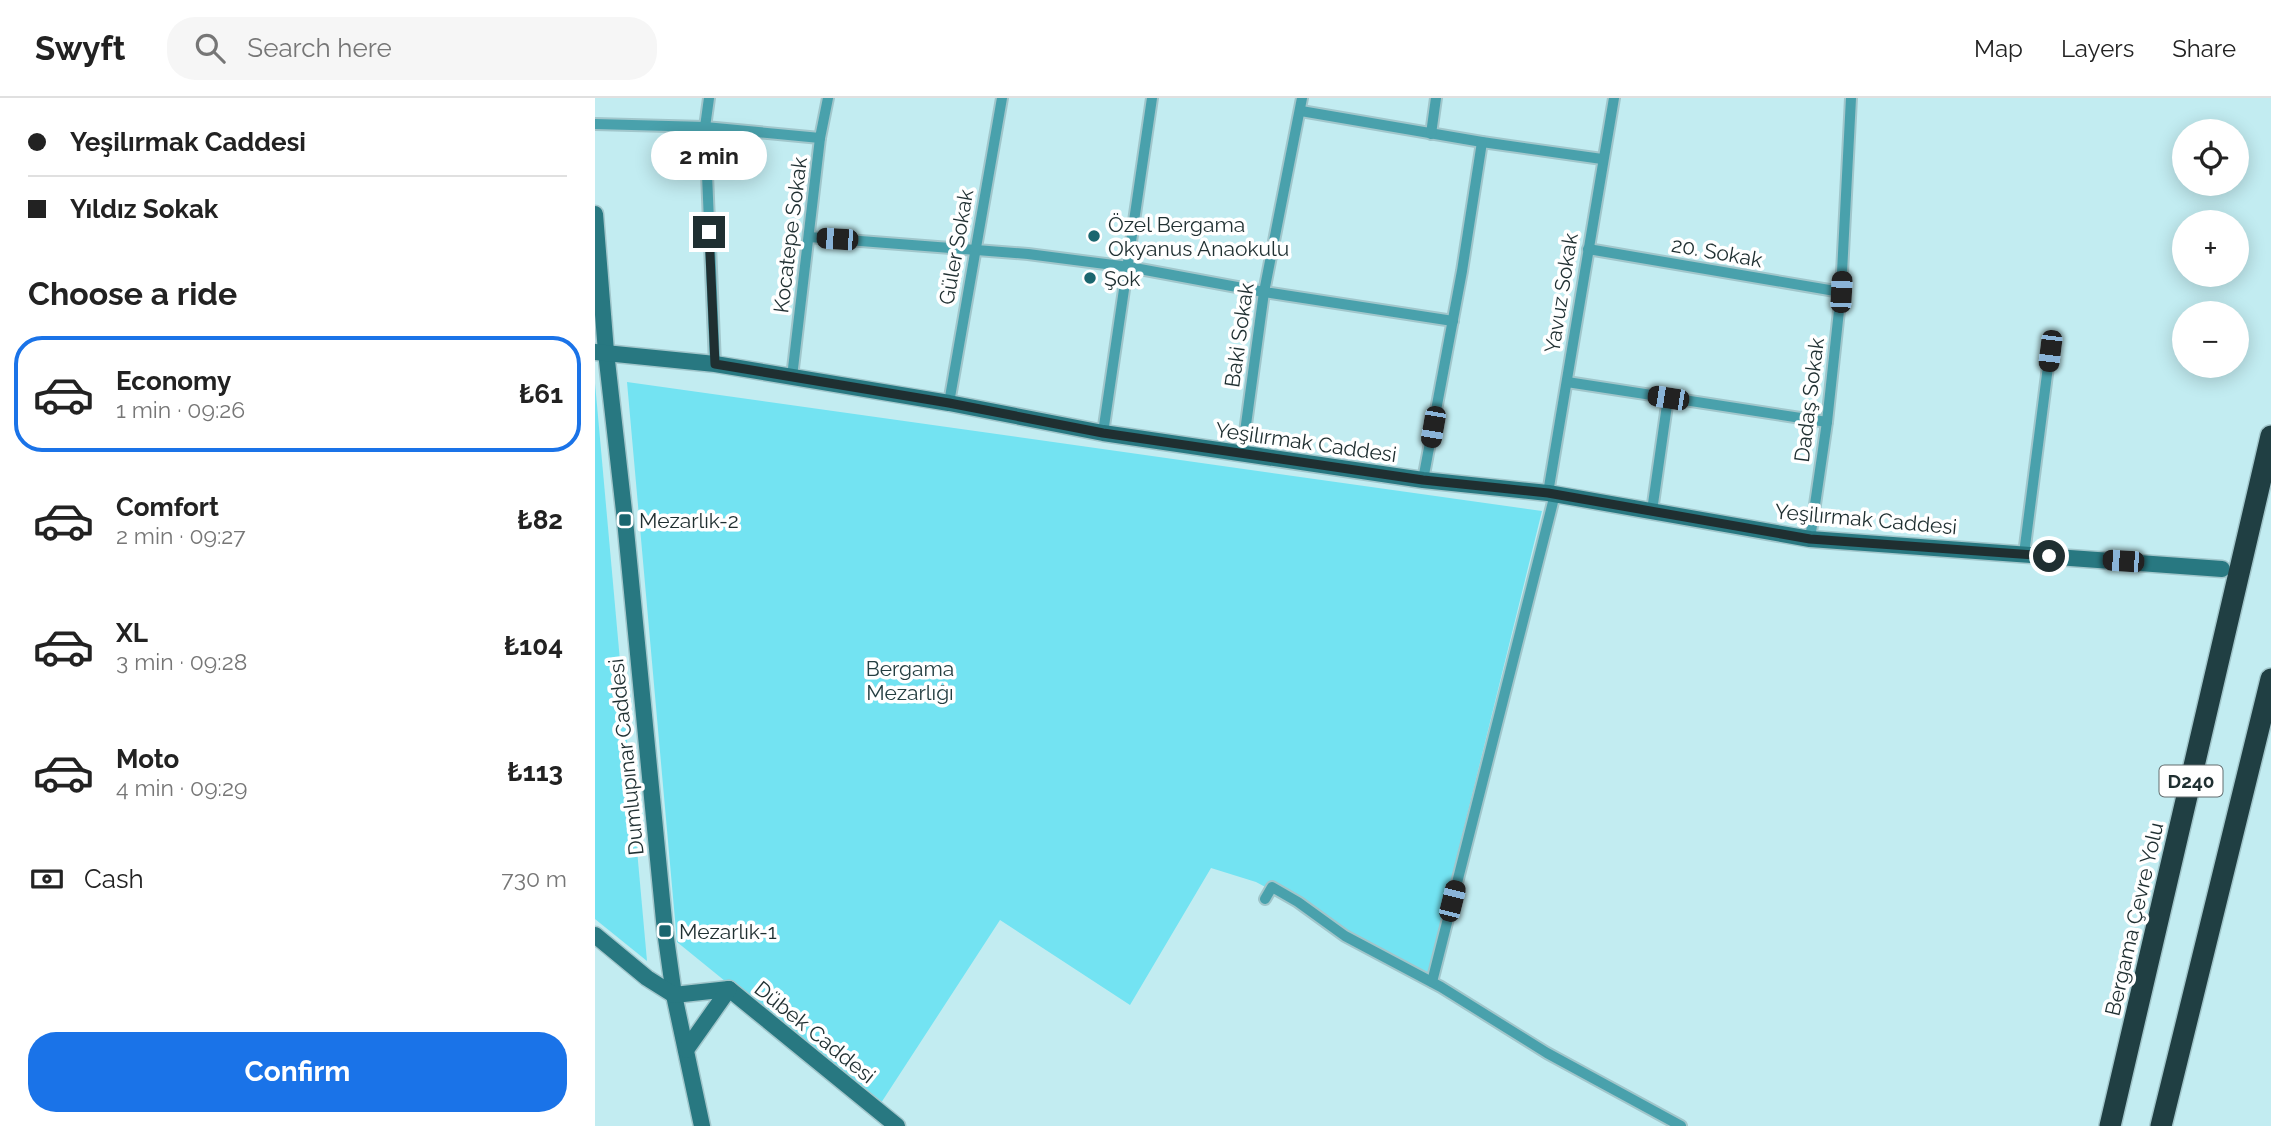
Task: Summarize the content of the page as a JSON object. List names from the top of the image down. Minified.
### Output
{"streets":{"highway":["D240","Bergama Çevre Yolu"],"street":["Kocatepe Sokak","Güler Sokak","20. Sokak","Yavuz Sokak","Baki Sokak","Dadaş Sokak","Yeşilırmak Caddesi","Dumlupınar Caddesi","Dübek Caddesi"]},"crossings":[["Kocatepe Sokak","Yeşilırmak Caddesi"],["Güler Sokak","Yeşilırmak Caddesi"],["20. Sokak","Yavuz Sokak"],["20. Sokak","Dadaş Sokak"],["Yavuz Sokak","Yeşilırmak Caddesi"],["Baki Sokak","Yeşilırmak Caddesi"],["Dadaş Sokak","Yeşilırmak Caddesi"],["Yeşilırmak Caddesi","Dumlupınar Caddesi"],["Dumlupınar Caddesi","Dübek Caddesi"]],"parks":["Bergama Mezarlığı"],"places":{"other":["Özel Bergama Okyanus Anaokulu","Şok"],"transit":["Mezarlık-2","Mezarlık-1"]},"page":{"header":"Swyft","search":"Search here","nav":["Map","Layers","Share"],"banner":["Yeşilırmak Caddesi","Yıldız Sokak"],"map_buttons":["+","−"],"bubble":"2 min","heading":"Choose a ride","list":[{"name":"Economy","note":"1 min · 09:26","value":"₺61"},{"name":"Comfort","note":"2 min · 09:27","value":"₺82"},{"name":"XL","note":"3 min · 09:28","value":"₺104"},{"name":"Moto","note":"4 min · 09:29","value":"₺113"}],"pay":["Cash","730 m"],"buttons":"Confirm"}}
